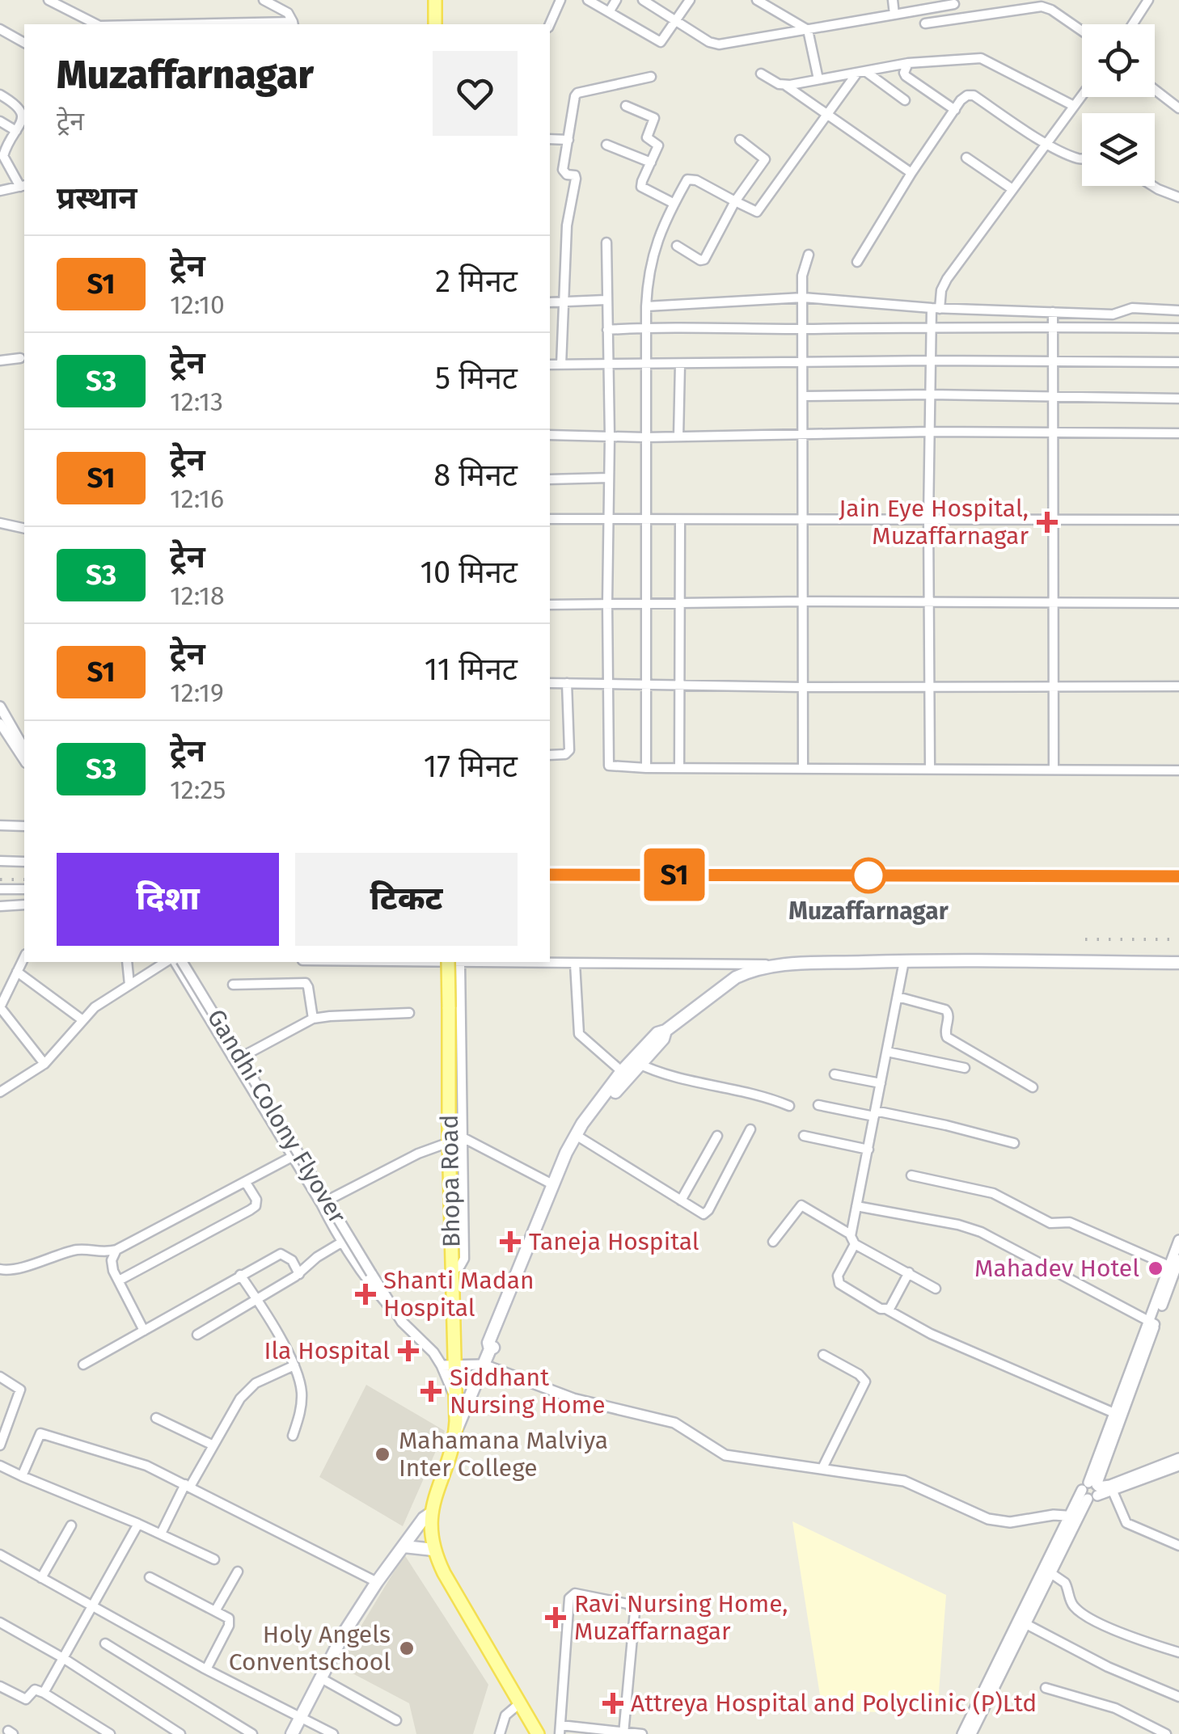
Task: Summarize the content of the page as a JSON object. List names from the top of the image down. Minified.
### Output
{"streets":{"main road":["Bhopa Road"],"street":["Gandhi Colony Flyover"]},"crossings":[["Gandhi Colony Flyover","Bhopa Road"]],"places":{"health":["Jain Eye Hospital, Muzaffarnagar","Taneja Hospital","Shanti Madan Hospital","Ila Hospital","Siddhant Nursing Home","Ravi Nursing Home, Muzaffarnagar","Attreya Hospital and Polyclinic (P)Ltd"],"other":["Muzaffarnagar","Mahadev Hotel","Mahamana Malviya Inter College","Holy Angels Conventschool"]},"page":{"on_map":"S1","heading":[["Muzaffarnagar","ट्रेन"],"प्रस्थान"],"list":[{"mark":"S1","name":"ट्रेन","note":"12:10","value":"2 मिनट"},{"mark":"S3","name":"ट्रेन","note":"12:13","value":"5 मिनट"},{"mark":"S1","name":"ट्रेन","note":"12:16","value":"8 मिनट"},{"mark":"S3","name":"ट्रेन","note":"12:18","value":"10 मिनट"},{"mark":"S1","name":"ट्रेन","note":"12:19","value":"11 मिनट"},{"mark":"S3","name":"ट्रेन","note":"12:25","value":"17 मिनट"}],"buttons":["दिशा","टिकट"]}}
